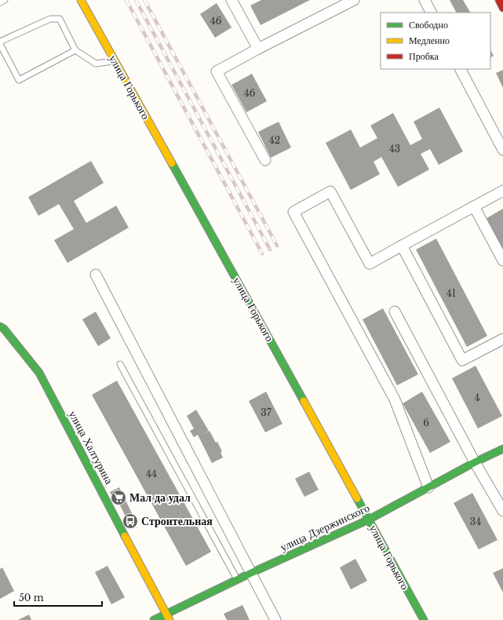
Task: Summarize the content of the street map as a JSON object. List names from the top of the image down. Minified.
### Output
{"streets":{"street":["улица Горького","улица Халтурина","улица Дзержинского"]},"crossings":[["улица Горького","улица Дзержинского"],["улица Халтурина","улица Дзержинского"]],"places":{"supermarket":["Мал да удал"],"bus stop":["Строительная"]},"house_numbers":["46","46","42","43","41","4","37","6","44","34"],"legend":["Свободно","Медленно","Пробка"],"scale_bar":"50 m"}
